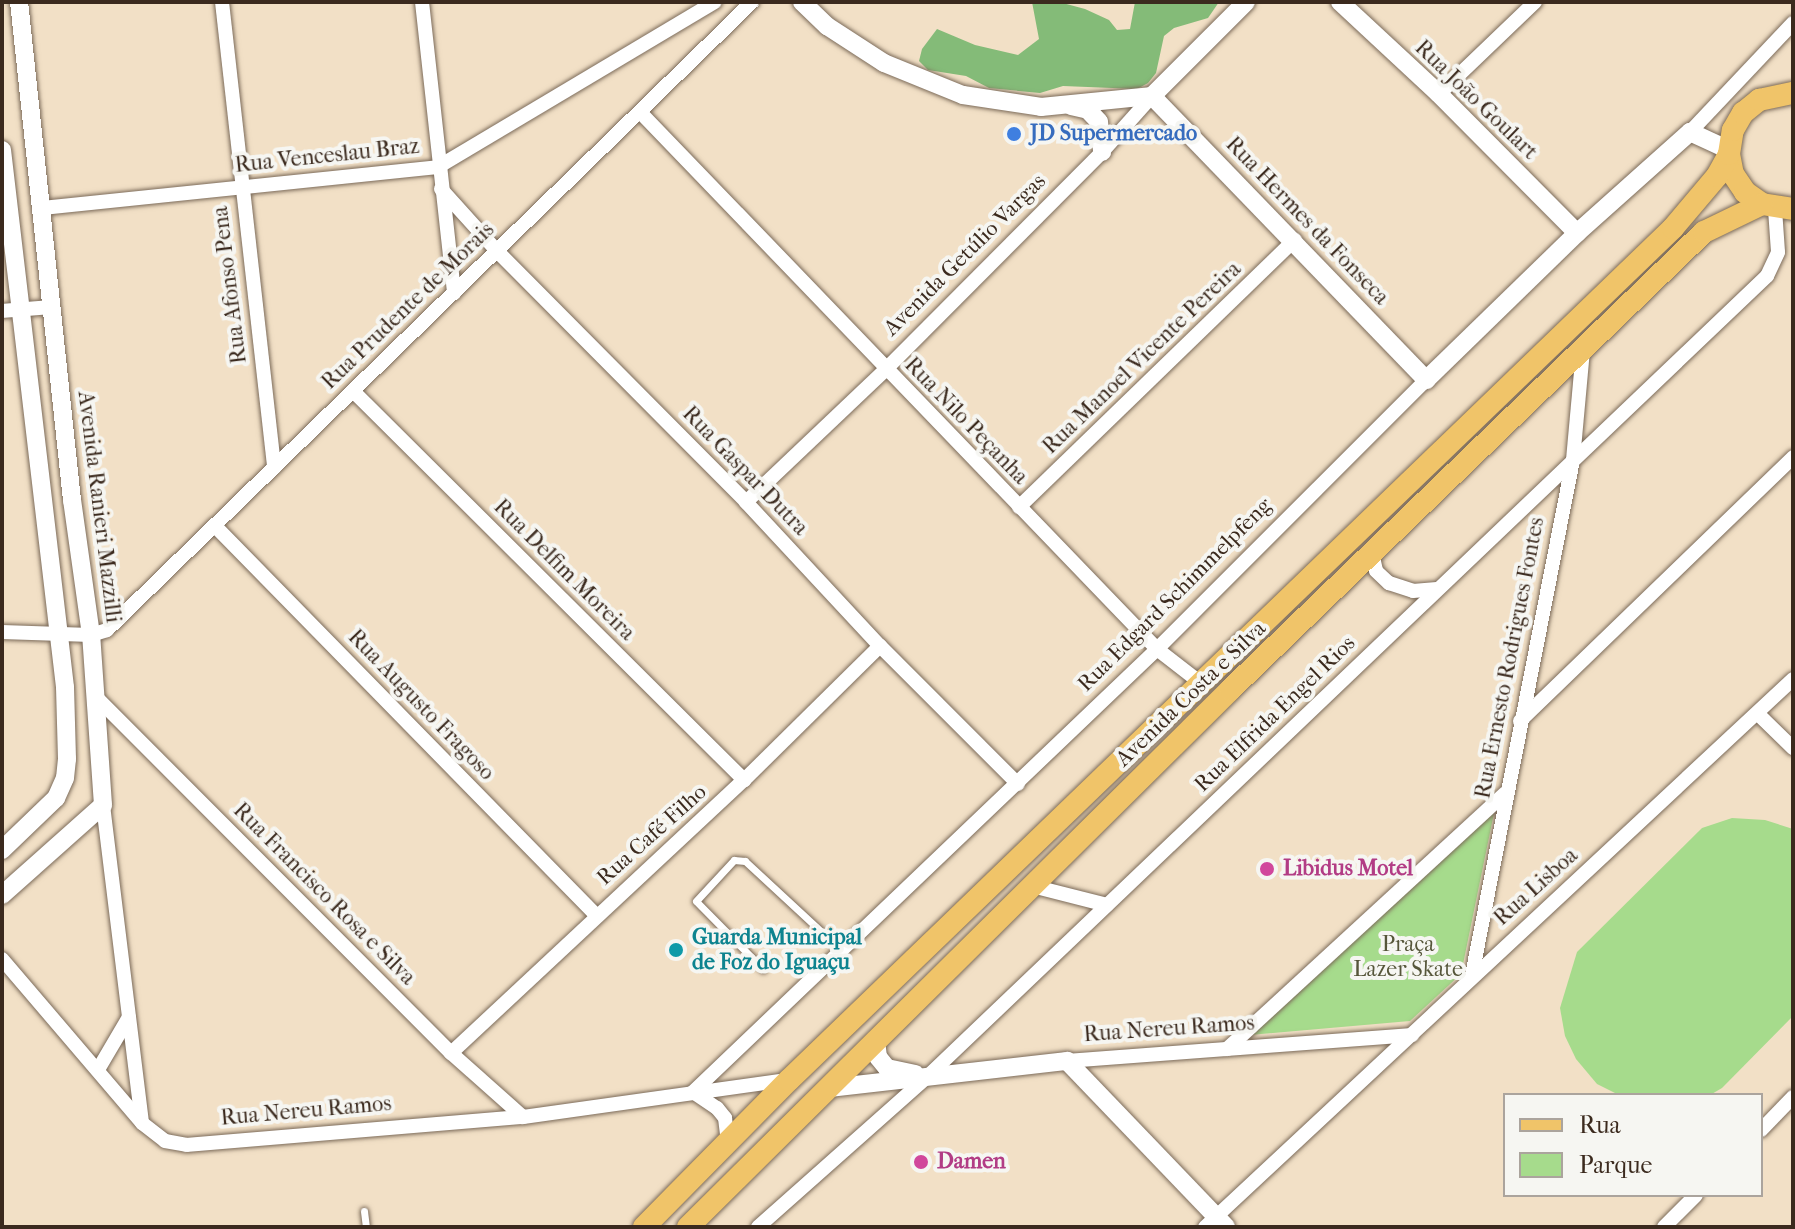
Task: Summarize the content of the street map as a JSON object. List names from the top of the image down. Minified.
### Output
{"streets":{"main road":["Avenida Costa e Silva"],"street":["Rua João Goulart","Rua Venceslau Braz","Rua Hermes da Fonseca","Avenida Getúlio Vargas","Rua Afonso Pena","Rua Prudente de Morais","Rua Manoel Vicente Pereira","Rua Nilo Peçanha","Rua Gaspar Dutra","Avenida Ranieri Mazzilli","Rua Delfim Moreira","Rua Edgard Schimmelpfeng","Rua Ernesto Rodrigues Fontes","Rua Augusto Fragoso","Rua Elfrida Engel Rios","Rua Café Filho","Rua Lisboa","Rua Francisco Rosa e Silva","Rua Nereu Ramos"]},"crossings":[["Rua João Goulart","Rua Edgard Schimmelpfeng"],["Rua Venceslau Braz","Rua Afonso Pena"],["Rua Venceslau Braz","Avenida Ranieri Mazzilli"],["Rua Hermes da Fonseca","Avenida Getúlio Vargas"],["Rua Hermes da Fonseca","Rua Manoel Vicente Pereira"],["Rua Hermes da Fonseca","Rua Edgard Schimmelpfeng"],["Avenida Getúlio Vargas","Rua Nilo Peçanha"],["Avenida Getúlio Vargas","Rua Gaspar Dutra"],["Rua Afonso Pena","Rua Prudente de Morais"],["Rua Prudente de Morais","Rua Nilo Peçanha"],["Rua Prudente de Morais","Rua Gaspar Dutra"],["Rua Prudente de Morais","Avenida Ranieri Mazzilli"],["Rua Prudente de Morais","Rua Delfim Moreira"],["Rua Prudente de Morais","Rua Augusto Fragoso"],["Rua Manoel Vicente Pereira","Rua Nilo Peçanha"],["Rua Nilo Peçanha","Rua Edgard Schimmelpfeng"],["Rua Nilo Peçanha","Avenida Costa e Silva"],["Rua Gaspar Dutra","Rua Edgard Schimmelpfeng"],["Rua Gaspar Dutra","Rua Café Filho"],["Avenida Ranieri Mazzilli","Rua Francisco Rosa e Silva"],["Avenida Ranieri Mazzilli","Rua Nereu Ramos"],["Rua Delfim Moreira","Rua Café Filho"],["Rua Edgard Schimmelpfeng","Rua Nereu Ramos"],["Rua Ernesto Rodrigues Fontes","Avenida Costa e Silva"],["Rua Ernesto Rodrigues Fontes","Rua Elfrida Engel Rios"],["Rua Ernesto Rodrigues Fontes","Rua Lisboa"],["Avenida Costa e Silva","Rua Elfrida Engel Rios"],["Avenida Costa e Silva","Rua Nereu Ramos"],["Rua Augusto Fragoso","Rua Café Filho"],["Rua Elfrida Engel Rios","Rua Nereu Ramos"],["Rua Café Filho","Rua Francisco Rosa e Silva"],["Rua Lisboa","Rua Nereu Ramos"],["Rua Francisco Rosa e Silva","Rua Nereu Ramos"]],"parks":["Praça Lazer Skate"],"places":["JD Supermercado","Libidus Motel","Guarda Municipal de Foz do Iguaçu","Damen"],"legend":["Rua","Parque"]}
